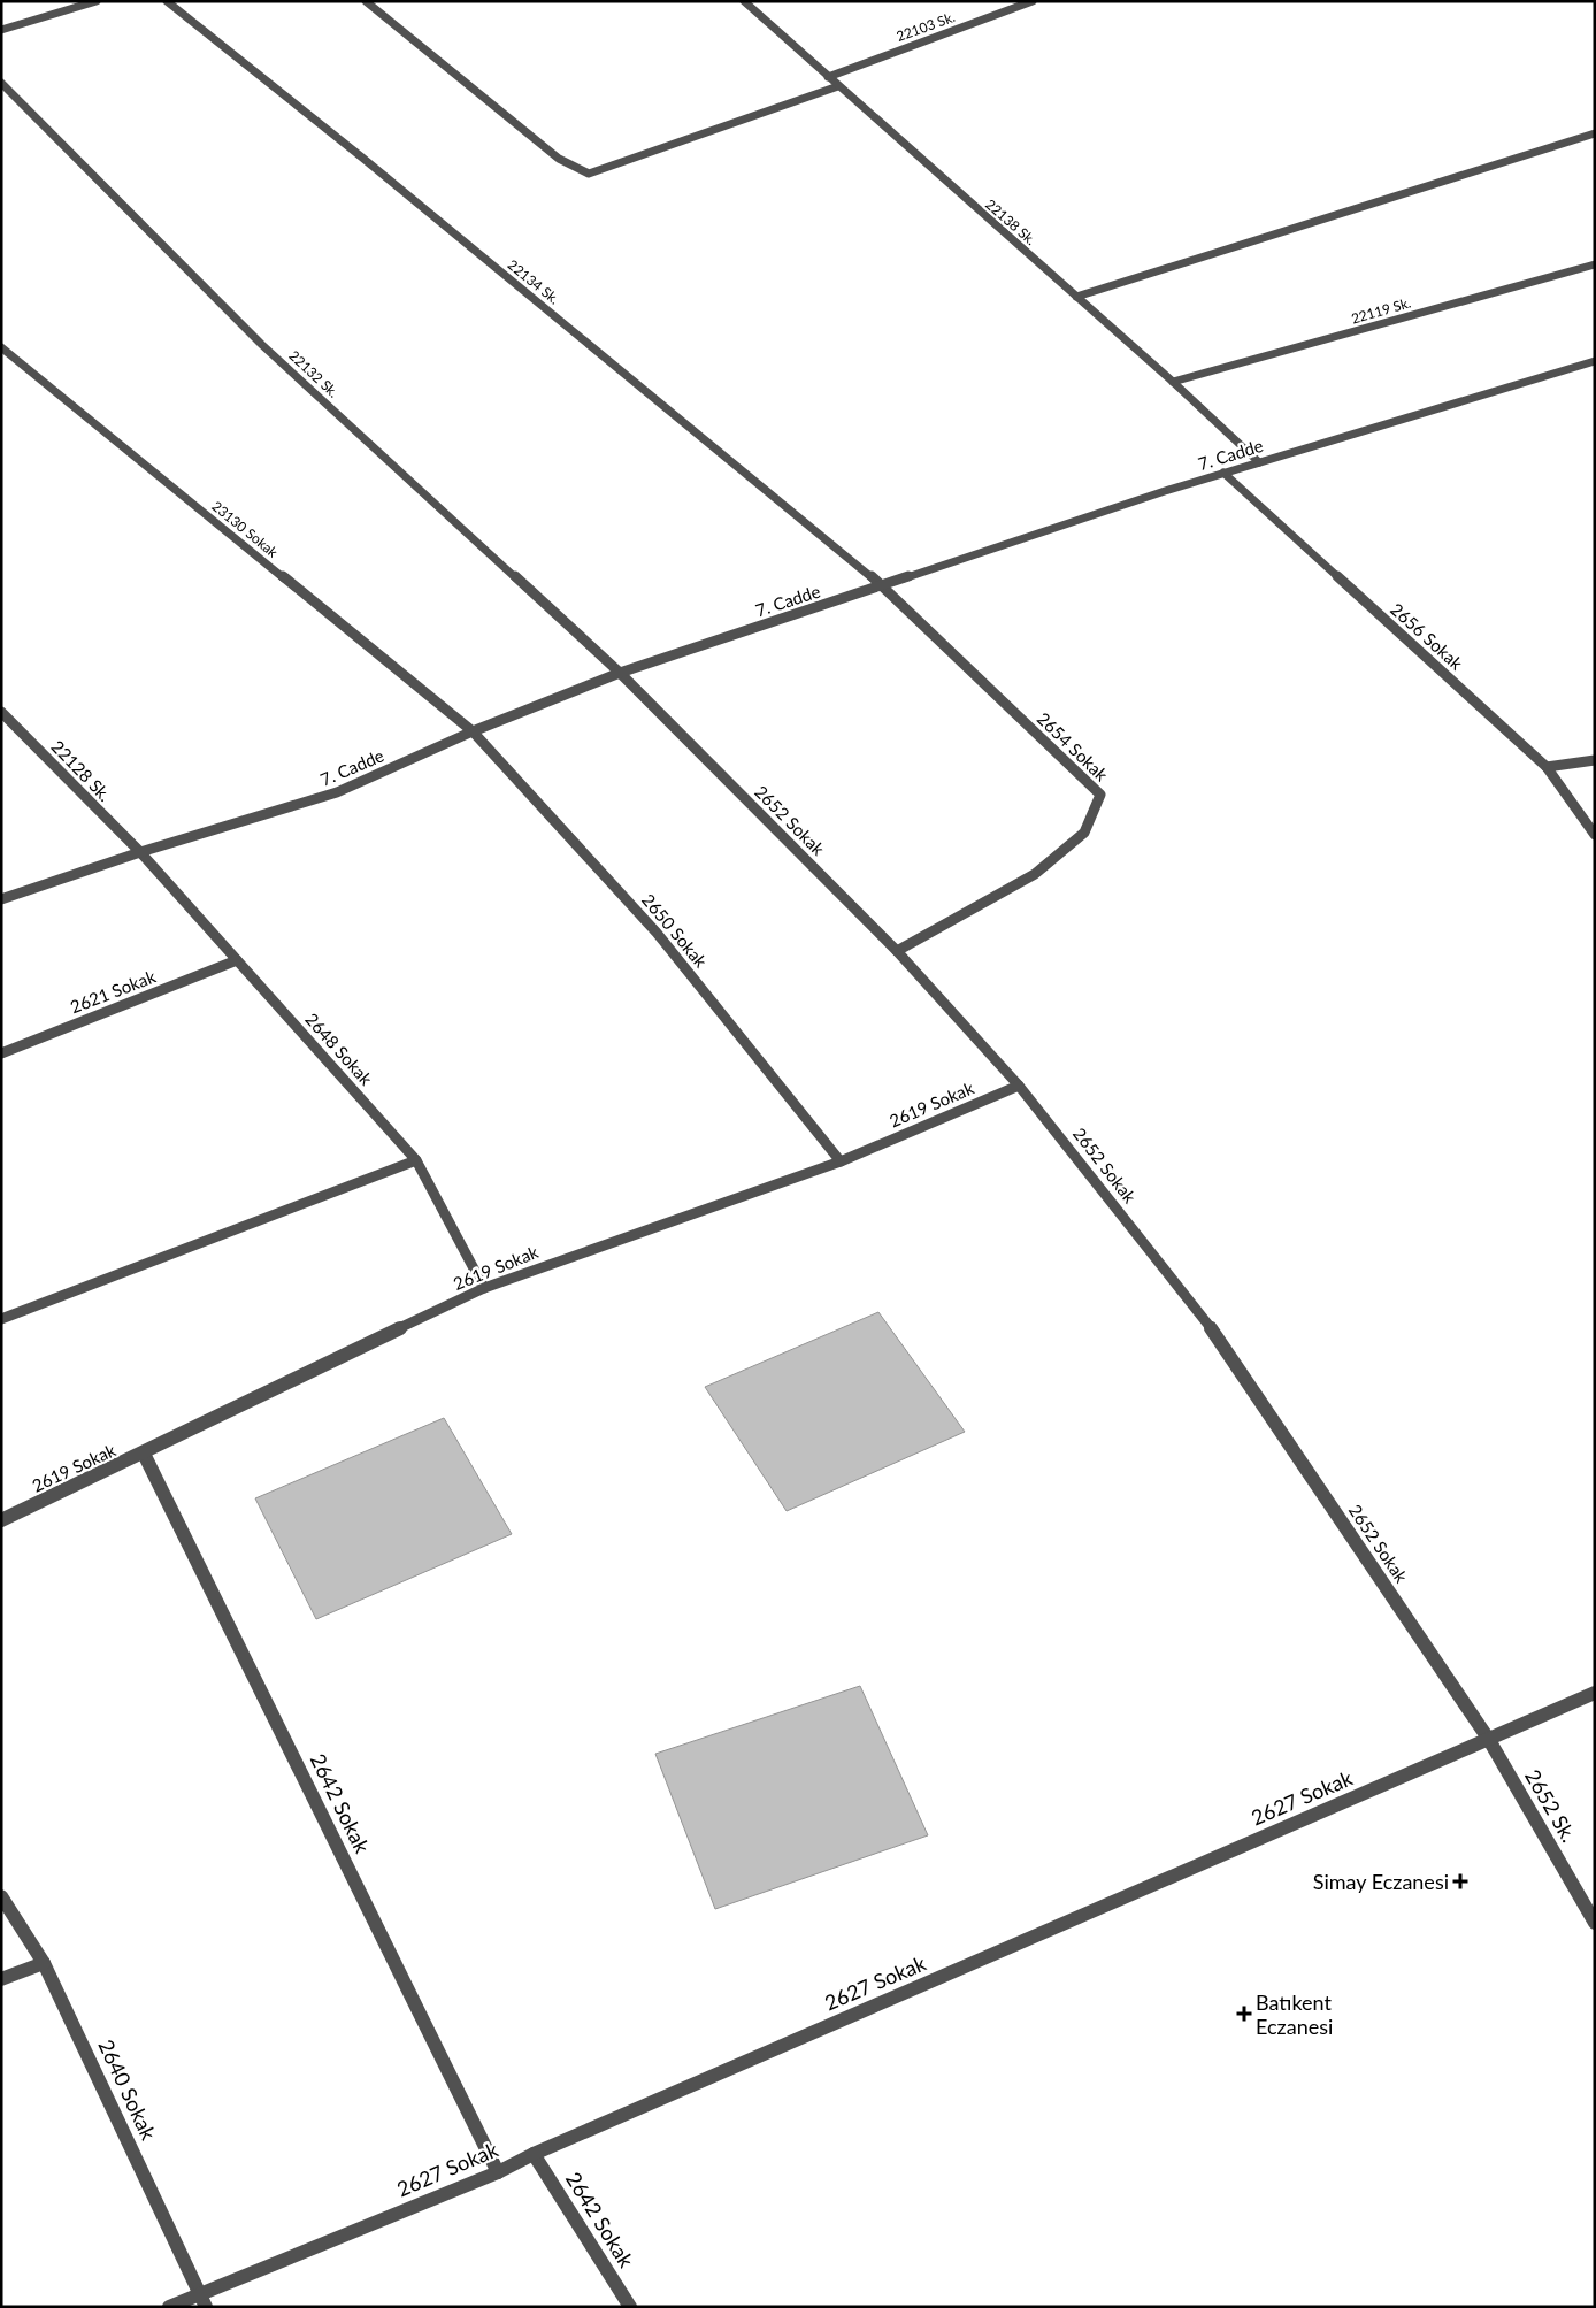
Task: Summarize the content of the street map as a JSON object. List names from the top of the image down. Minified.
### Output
{"streets":{"street":["22103 Sk.","22138 Sk.","22134 Sk.","22119 Sk.","22132 Sk.","7. Cadde","23130 Sokak","2656 Sokak","2654 Sokak","22128 Sk.","2652 Sokak","2650 Sokak","2621 Sokak","2648 Sokak","2619 Sokak","2627 Sokak","2642 Sokak","2652 Sk.","2640 Sokak"]},"crossings":[["22103 Sk.","22138 Sk."],["22138 Sk.","22119 Sk."],["22138 Sk.","7. Cadde"],["22134 Sk.","7. Cadde"],["22134 Sk.","2654 Sokak"],["22132 Sk.","7. Cadde"],["22132 Sk.","2652 Sokak"],["7. Cadde","23130 Sokak"],["7. Cadde","2656 Sokak"],["7. Cadde","2654 Sokak"],["7. Cadde","22128 Sk."],["7. Cadde","2652 Sokak"],["7. Cadde","2650 Sokak"],["7. Cadde","2648 Sokak"],["23130 Sokak","2650 Sokak"],["2654 Sokak","2652 Sokak"],["22128 Sk.","2648 Sokak"],["2652 Sokak","2619 Sokak"],["2652 Sokak","2627 Sokak"],["2652 Sokak","2652 Sk."],["2650 Sokak","2619 Sokak"],["2621 Sokak","2648 Sokak"],["2648 Sokak","2619 Sokak"],["2619 Sokak","2642 Sokak"],["2627 Sokak","2642 Sokak"],["2627 Sokak","2652 Sk."],["2627 Sokak","2640 Sokak"]],"places":{"health":["Simay Eczanesi","Batıkent Eczanesi"]}}
